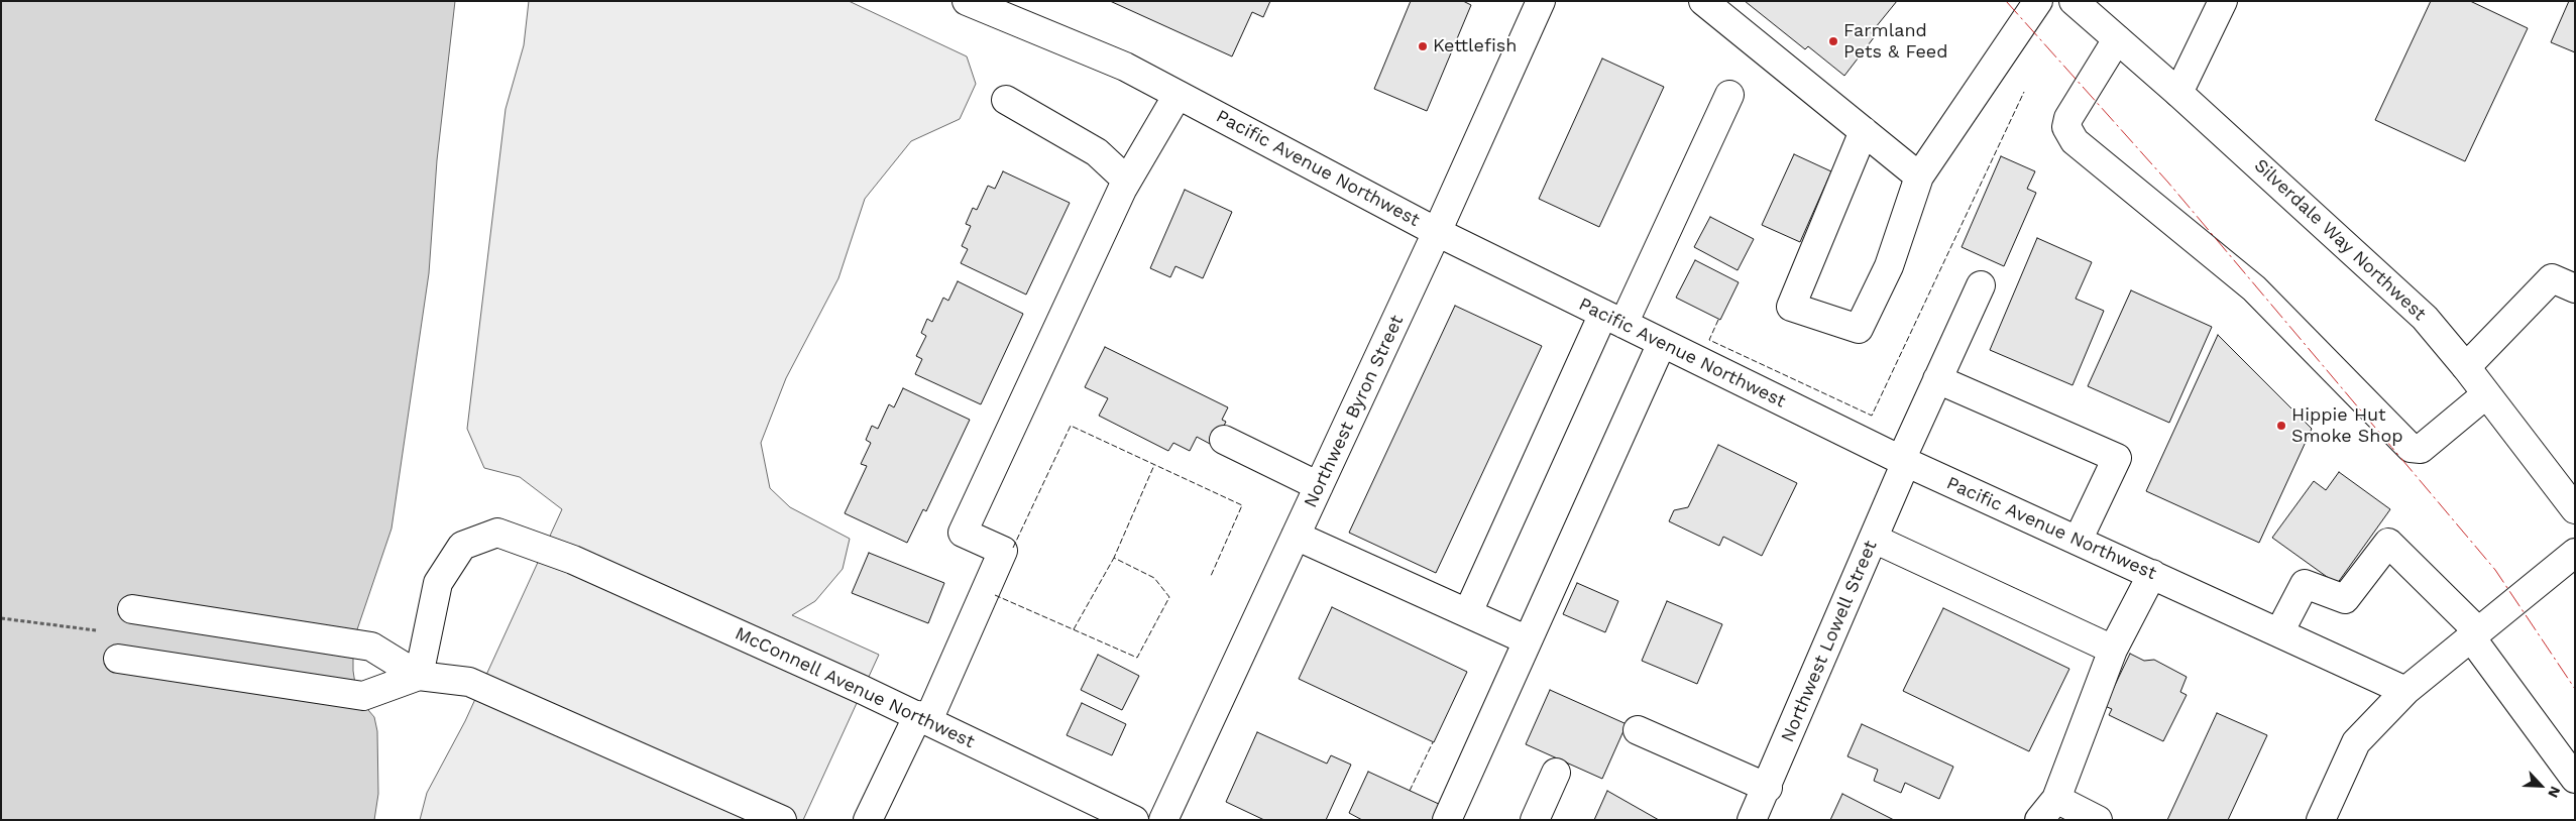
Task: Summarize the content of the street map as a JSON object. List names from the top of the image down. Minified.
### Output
{"streets":{"street":["Pacific Avenue Northwest","Silverdale Way Northwest","Northwest Byron Street","Northwest Lowell Street","McConnell Avenue Northwest"]},"crossings":[["Pacific Avenue Northwest","Northwest Byron Street"],["Pacific Avenue Northwest","Northwest Lowell Street"]],"places":["Farmland Pets & Feed","Kettlefish","Hippie Hut Smoke Shop"],"north":"bottom right"}
